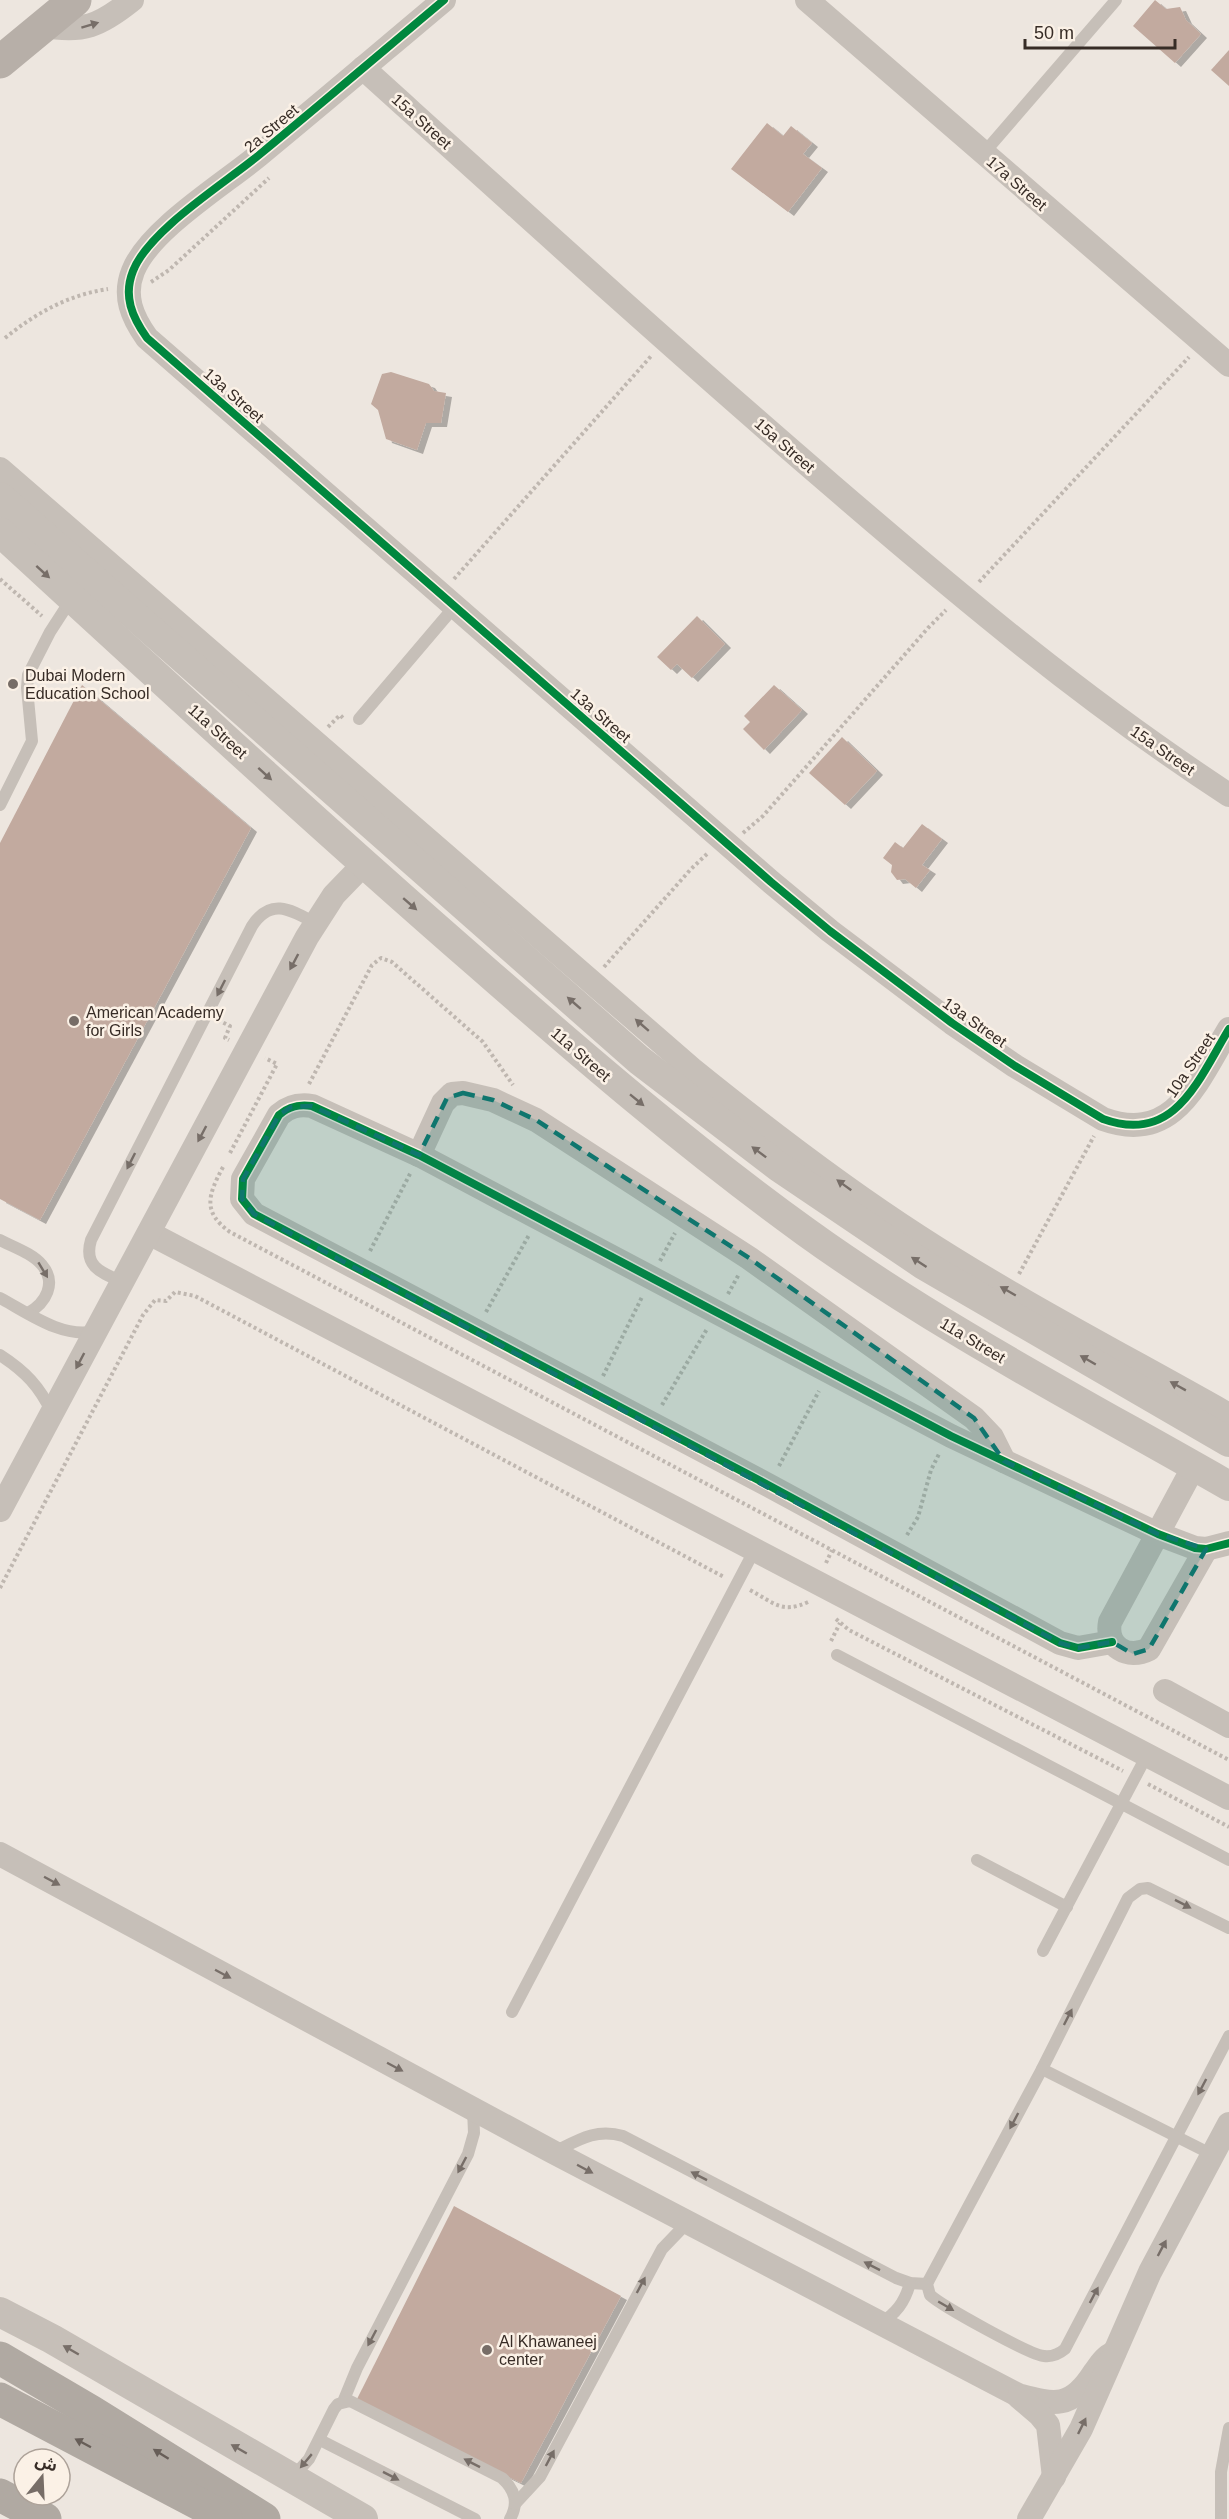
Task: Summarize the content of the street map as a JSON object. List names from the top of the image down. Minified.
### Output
{"streets":{"street":["15a Street","2a Street","17a Street","13a Street","11a Street","10a Street"]},"crossings":[["15a Street","2a Street"],["2a Street","13a Street"],["13a Street","10a Street"]],"places":["Dubai Modern Education School","American Academy for Girls","Al Khawaneej center"],"scale_bar":"50 m","north":"top"}
